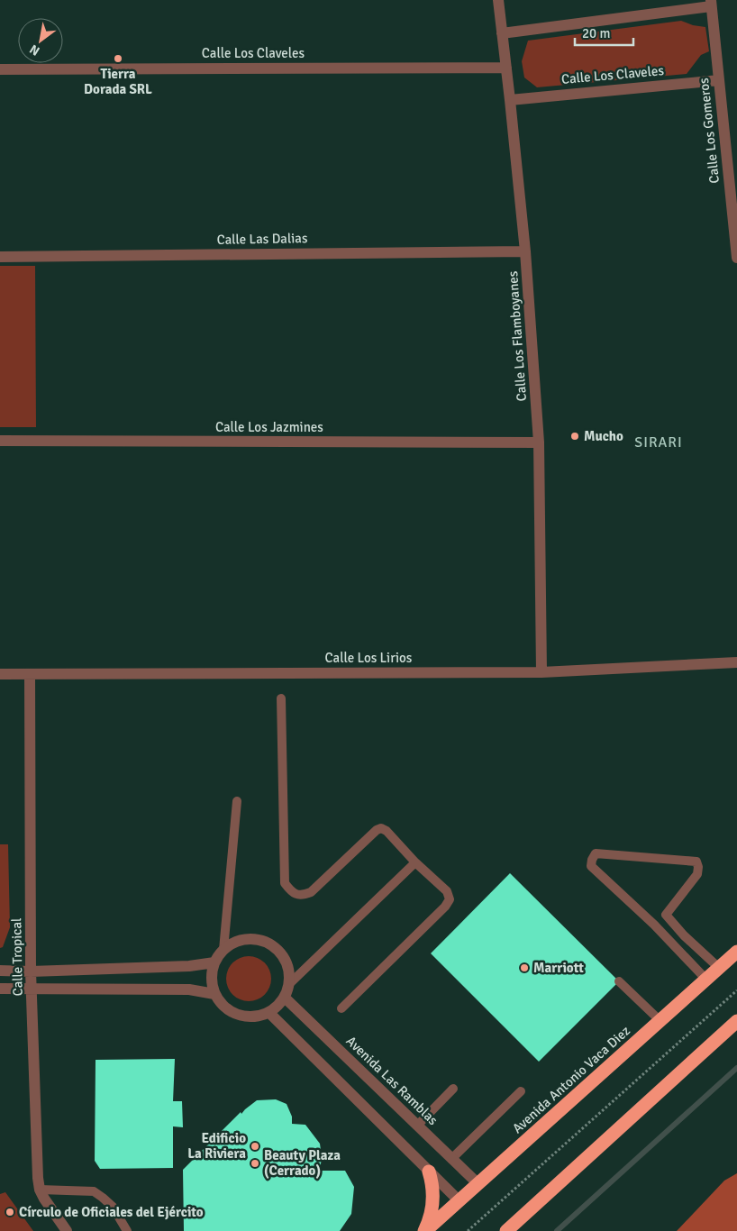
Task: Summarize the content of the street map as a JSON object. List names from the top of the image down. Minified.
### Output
{"streets":{"highway":["Avenida Antonio Vaca Diez"],"street":["Calle Los Claveles","Calle Los Gomeros","Calle Las Dalias","Calle Los Flamboyanes","Calle Los Jazmines","Calle Los Lirios","Calle Tropical","Avenida Las Ramblas"]},"crossings":[["Calle Los Claveles","Calle Los Gomeros"],["Calle Los Claveles","Calle Los Flamboyanes"],["Calle Las Dalias","Calle Los Flamboyanes"],["Calle Los Flamboyanes","Calle Los Jazmines"],["Calle Los Flamboyanes","Calle Los Lirios"],["Calle Los Lirios","Calle Tropical"],["Avenida Antonio Vaca Diez","Avenida Las Ramblas"]],"districts":["SIRARI"],"places":["Tierra Dorada SRL","Mucho","Marriott","Edificio La Riviera","Beauty Plaza (Cerrado)","Círculo de Oficiales del Ejército"],"scale_bar":"20 m","north":"bottom left"}
